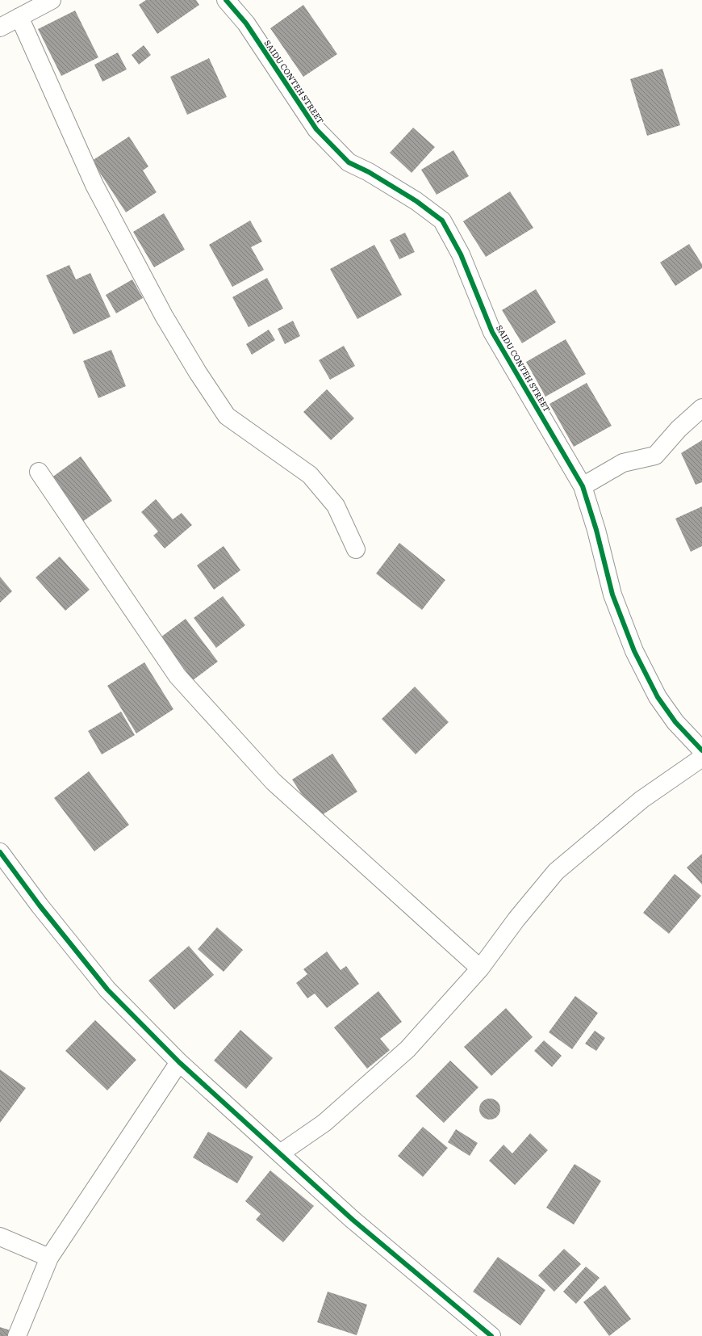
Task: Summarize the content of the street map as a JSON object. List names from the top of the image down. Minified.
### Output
{"streets":{"street":["SAIDU CONTEH STREET"]}}
